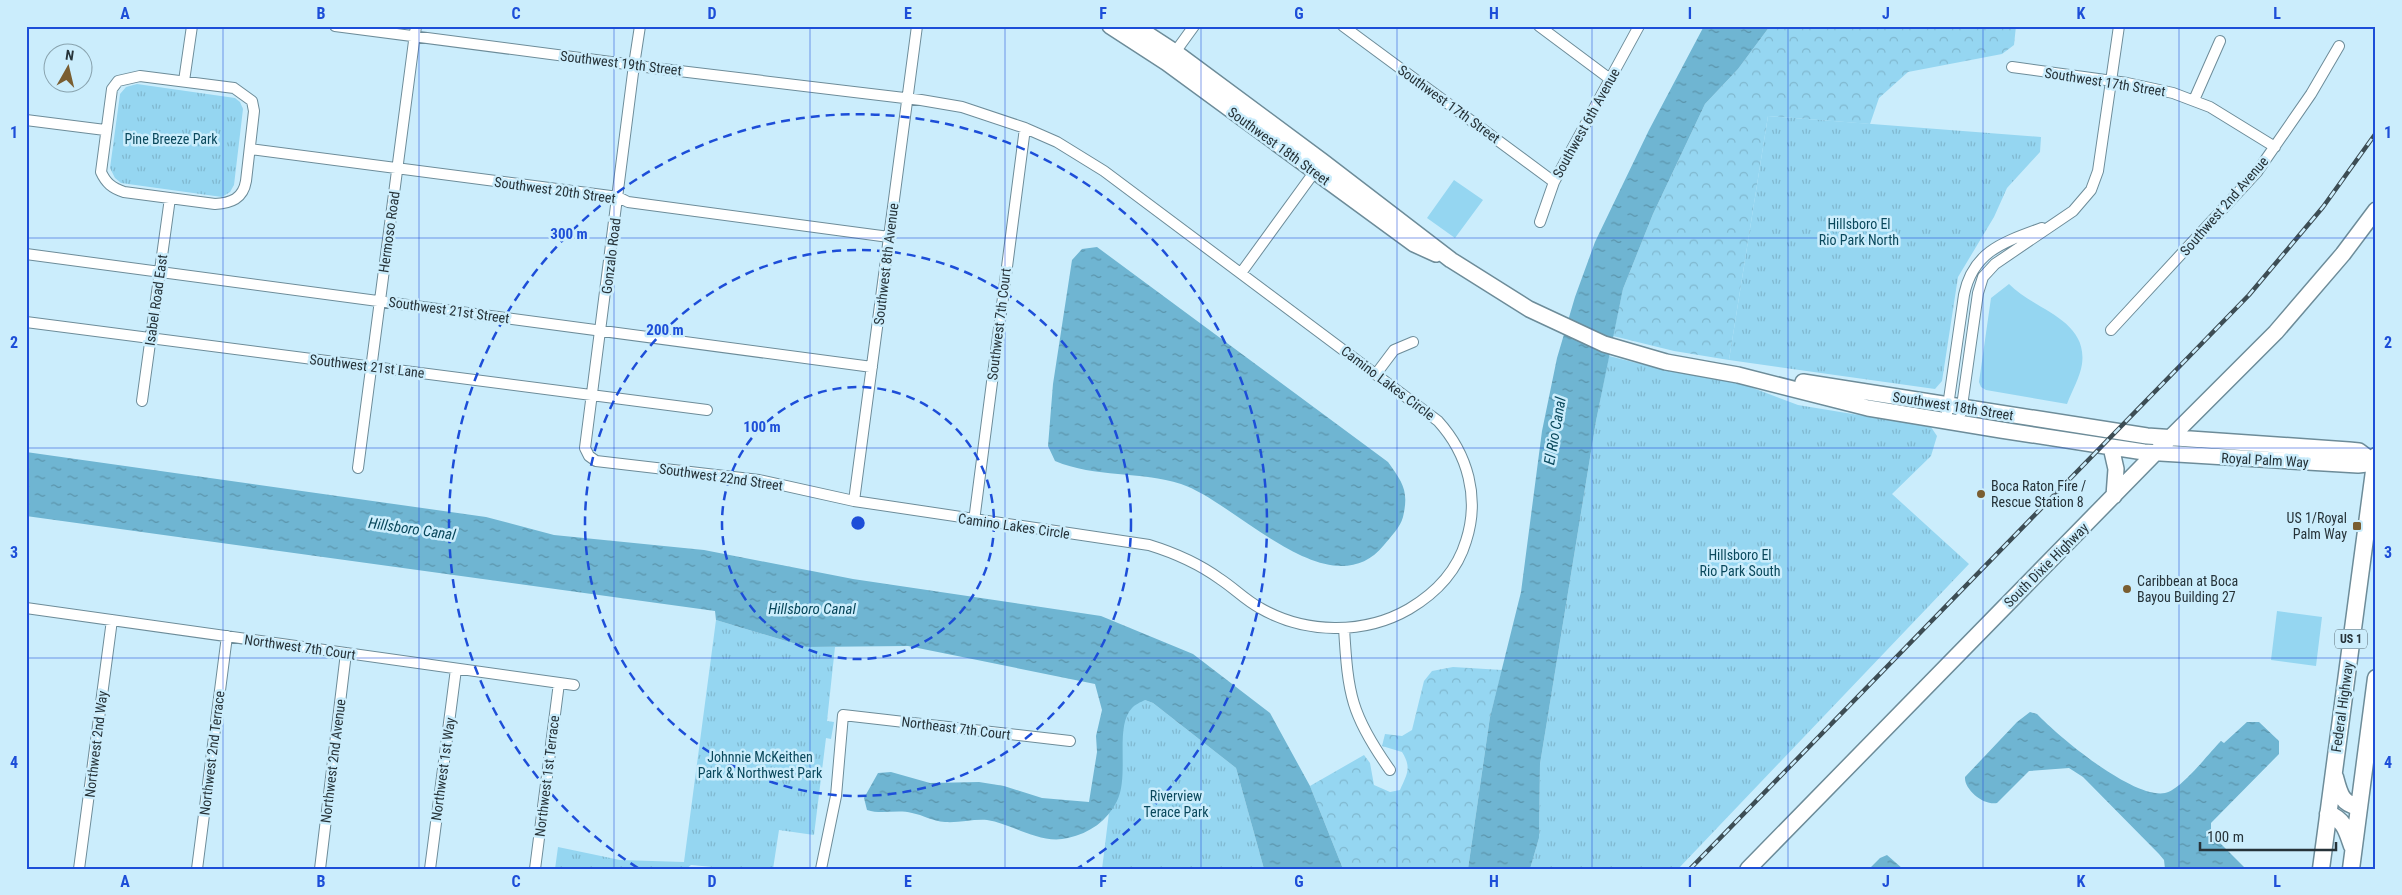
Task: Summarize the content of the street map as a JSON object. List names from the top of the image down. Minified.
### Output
{"streets":{"main road":["Southwest 18th Street","Royal Palm Way","South Dixie Highway","US 1","Federal Highway"],"street":["Southwest 19th Street","Southwest 17th Street","Southwest 6th Avenue","Southwest 20th Street","Southwest 2nd Avenue","Hermoso Road","Gonzalo Road","Southwest 8th Avenue","Isabel Road East","Southwest 21st Street","Southwest 7th Court","Southwest 21st Lane","Camino Lakes Circle","Southwest 22nd Street","Northwest 7th Court","Northeast 7th Court","Northwest 2nd Way","Northwest 2nd Terrace","Northwest 2nd Avenue","Northwest 1st Way","Northwest 1st Terrace"]},"crossings":[["Southwest 19th Street","Hermoso Road"],["Southwest 19th Street","Gonzalo Road"],["Southwest 19th Street","Southwest 8th Avenue"],["Southwest 19th Street","Camino Lakes Circle"],["Southwest 17th Street","Southwest 6th Avenue"],["Southwest 17th Street","Southwest 2nd Avenue"],["Southwest 18th Street","Royal Palm Way"],["Southwest 18th Street","South Dixie Highway"],["Southwest 20th Street","Hermoso Road"],["Southwest 20th Street","Gonzalo Road"],["Southwest 20th Street","Southwest 8th Avenue"],["Southwest 20th Street","Isabel Road East"],["Hermoso Road","Southwest 21st Street"],["Hermoso Road","Southwest 21st Lane"],["Gonzalo Road","Southwest 21st Street"],["Gonzalo Road","Southwest 21st Lane"],["Gonzalo Road","Southwest 22nd Street"],["Southwest 8th Avenue","Southwest 21st Street"],["Southwest 8th Avenue","Camino Lakes Circle"],["Southwest 8th Avenue","Southwest 22nd Street"],["Isabel Road East","Southwest 21st Street"],["Isabel Road East","Southwest 21st Lane"],["Southwest 7th Court","Camino Lakes Circle"],["Camino Lakes Circle","Southwest 22nd Street"],["Royal Palm Way","South Dixie Highway"],["Royal Palm Way","Federal Highway"],["Northwest 7th Court","Northwest 2nd Way"],["Northwest 7th Court","Northwest 2nd Terrace"],["Northwest 7th Court","Northwest 2nd Avenue"],["Northwest 7th Court","Northwest 1st Way"],["Northwest 7th Court","Northwest 1st Terrace"]],"water":["El Rio Canal","Hillsboro Canal"],"parks":["Pine Breeze Park","Hillsboro El Rio Park North","Hillsboro El Rio Park South","Johnnie McKeithen Park & Northwest Park","Riverview Terace Park"],"places":{"other":["Boca Raton Fire / Rescue Station 8","Caribbean at Boca Bayou Building 27"],"transit":["US 1/Royal Palm Way"]},"scale_bar":"100 m","north":"top","grid":{"columns":["A","B","C","D","E","F","G","H","I","J","K","L"],"rows":["1","2","3","4"]},"rings":["300 m","200 m","100 m"]}
